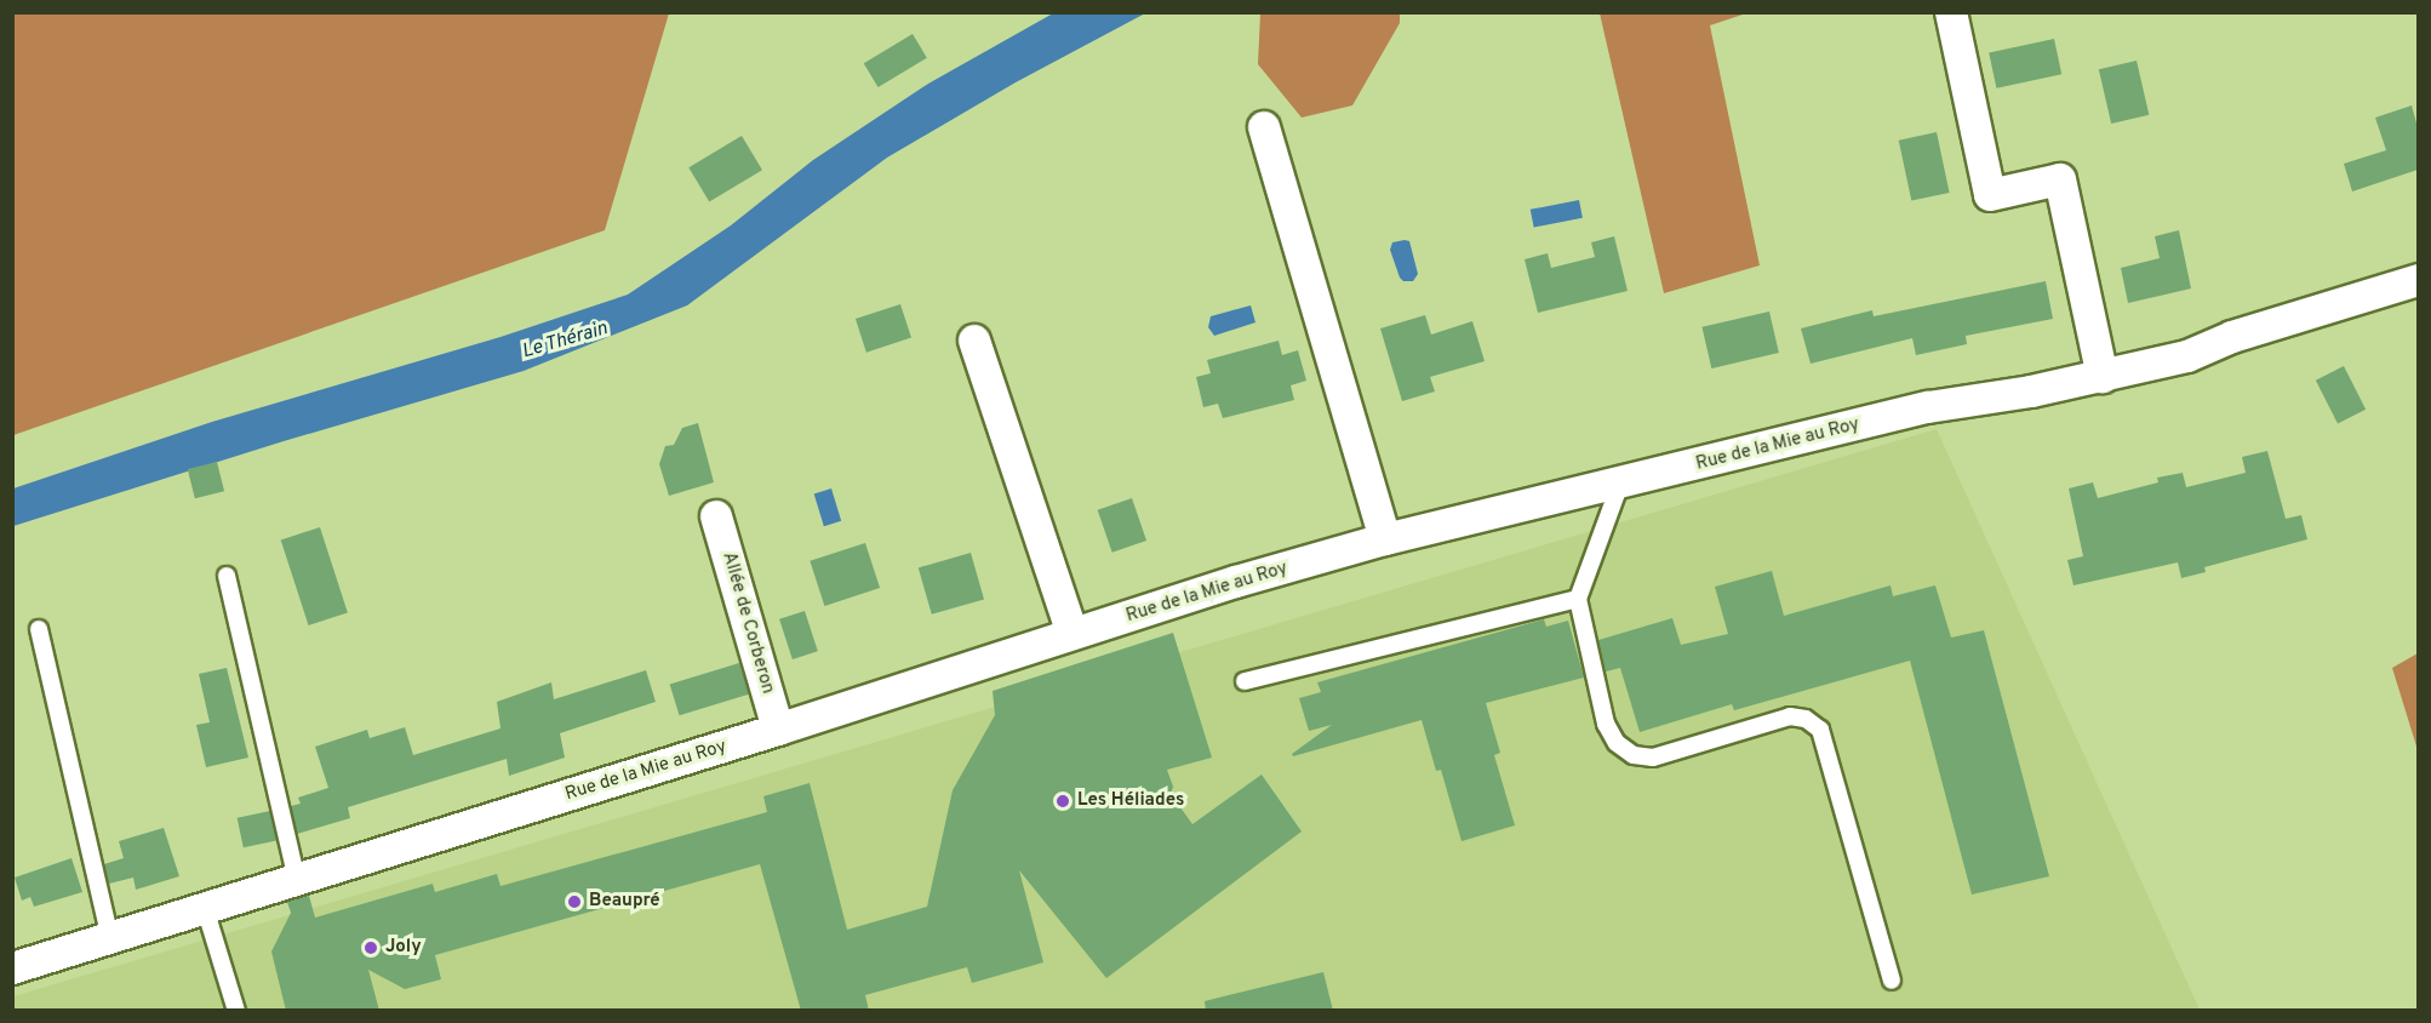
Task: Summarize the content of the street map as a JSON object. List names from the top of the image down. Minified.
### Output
{"streets":{"street":["Rue de la Mie au Roy","Allée de Corberon"]},"crossings":[["Rue de la Mie au Roy","Allée de Corberon"]],"water":["Le Thérain"],"places":["Les Héliades","Beaupré","Joly"]}
